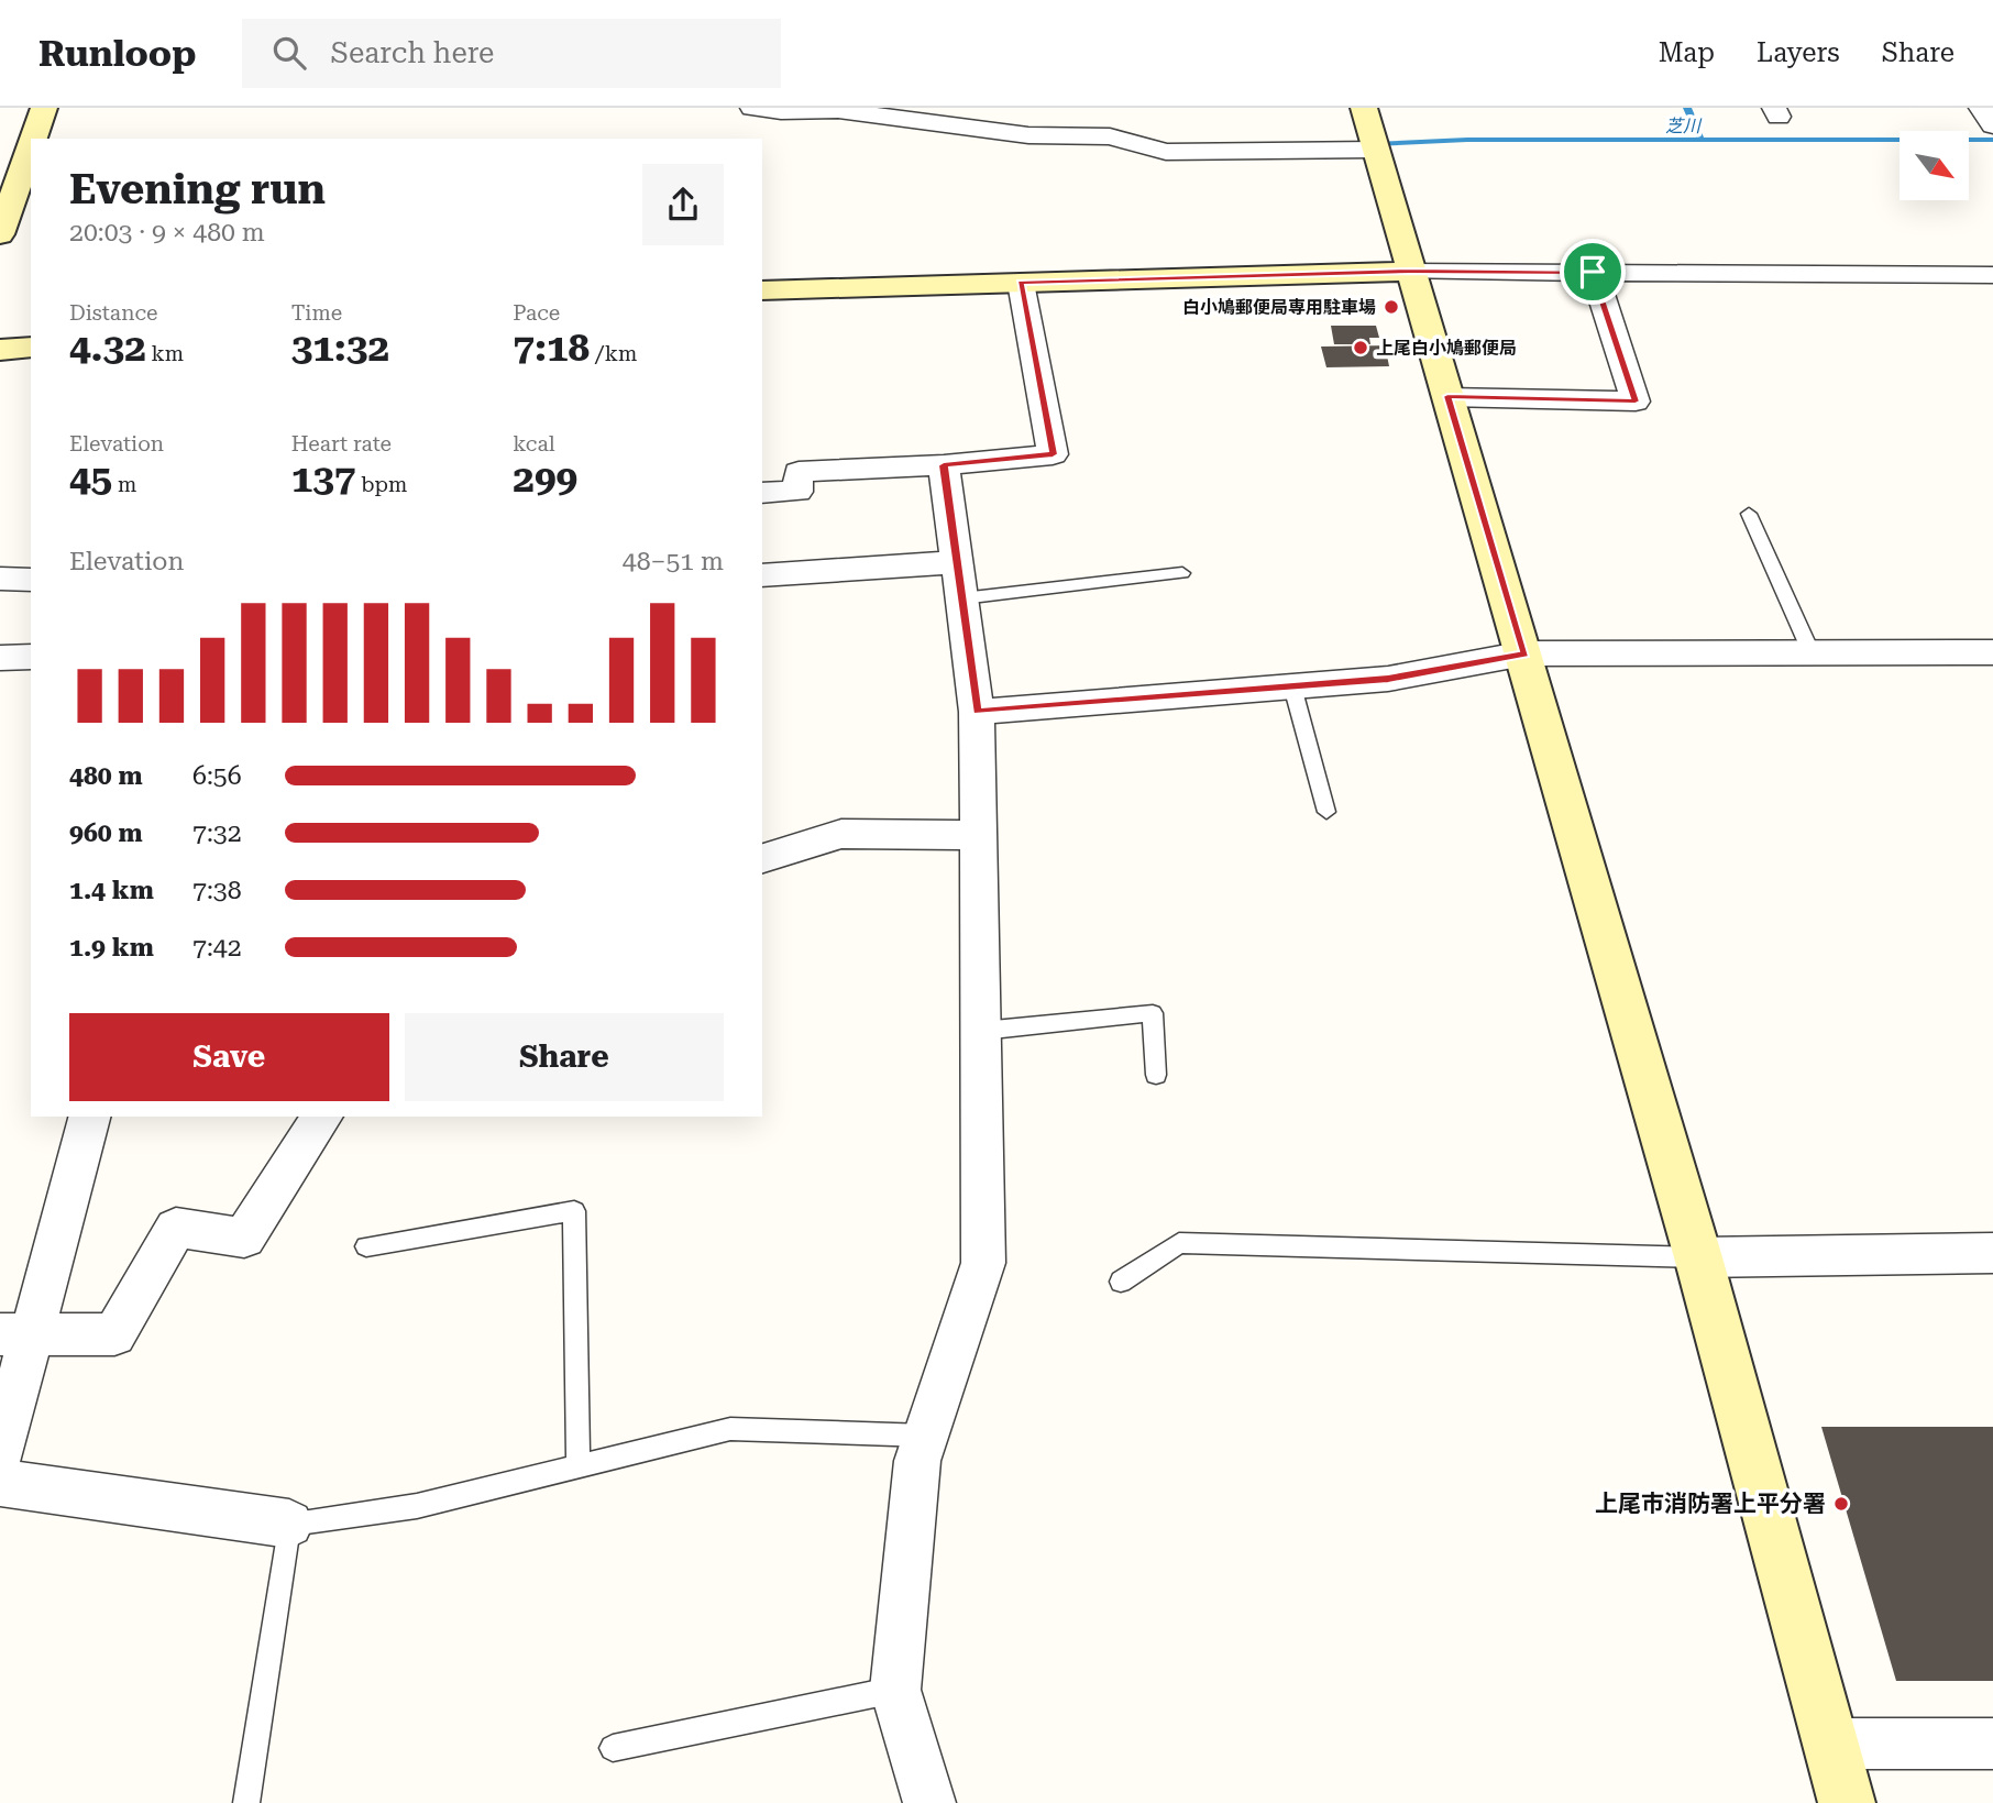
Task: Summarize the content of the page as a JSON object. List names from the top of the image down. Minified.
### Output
{"water":["芝川"],"places":["白小鳩郵便局専用駐車場","上尾白小鳩郵便局","上尾市消防署上平分署"],"north":"bottom right","page":{"header":"Runloop","search":"Search here","nav":["Map","Layers","Share"],"heading":["Evening run","20:03 · 9 × 480 m"],"stats":[["Distance","4.32 km"],["Time","31:32"],["Pace","7:18 /km"],["Elevation","45 m"],["Heart rate","137 bpm"],["kcal","299"]],"chart":["Elevation","48–51 m"],"list":[{"name":"480 m","note":"6:56"},{"name":"960 m","note":"7:32"},{"name":"1.4 km","note":"7:38"},{"name":"1.9 km","note":"7:42"}],"buttons":["Save","Share"]}}
